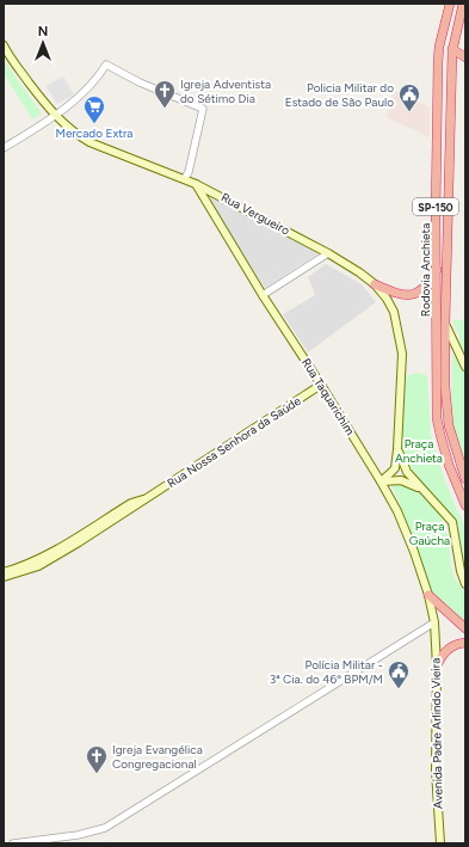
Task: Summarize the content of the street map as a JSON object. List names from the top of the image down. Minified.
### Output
{"streets":{"highway":["SP-150","Rodovia Anchieta"],"main road":["Rua Vergueiro","Rua Taquarichim","Rua Nossa Senhora da Saúde","Avenida Padre Arlindo Vieira"]},"crossings":[["Rua Vergueiro","Rua Taquarichim"],["Rua Taquarichim","Rua Nossa Senhora da Saúde"],["Rua Taquarichim","Avenida Padre Arlindo Vieira"]],"parks":["Praça Anchieta","Praça Gaúcha"],"places":{"church":["Igreja Adventista do Sétimo Dia","Igreja Evangélica Congregacional"],"public building":["Policia Militar do Estado de São Paulo","Polícia Militar - 3ª Cia. do 46º BPM/M"],"supermarket":["Mercado Extra"]},"north":"top"}
